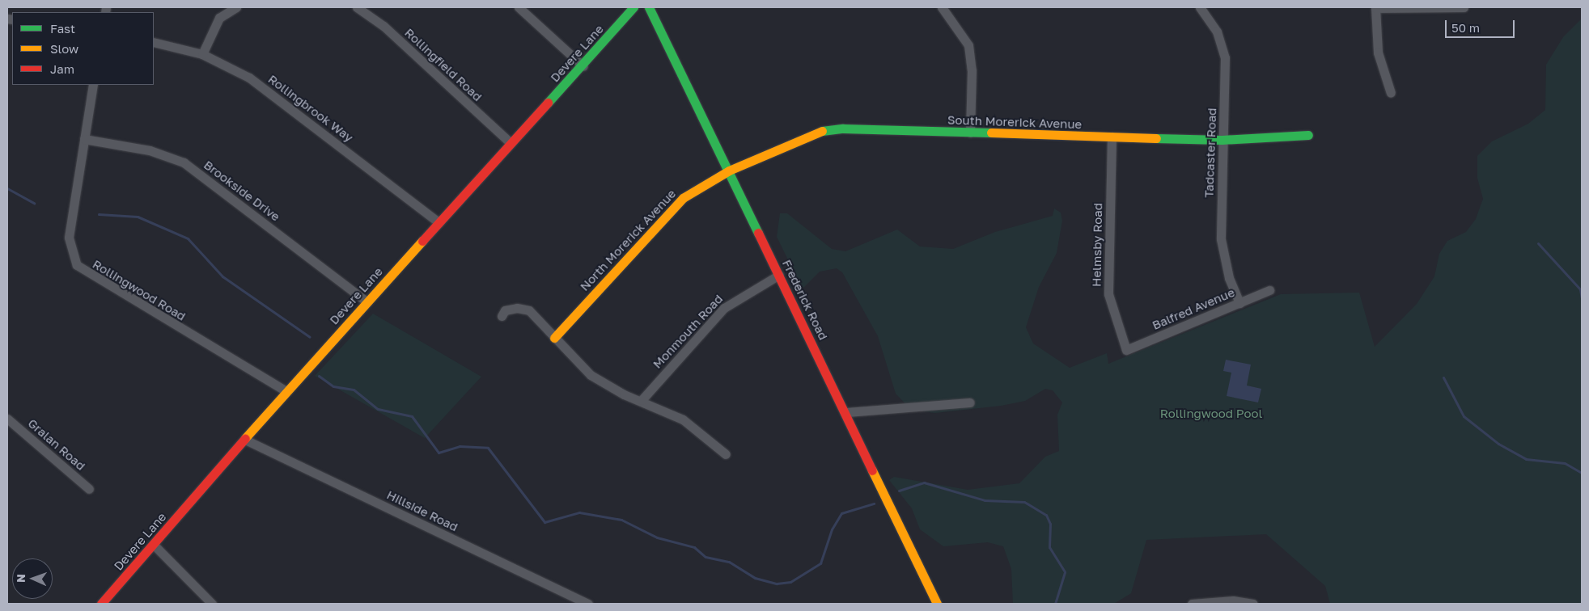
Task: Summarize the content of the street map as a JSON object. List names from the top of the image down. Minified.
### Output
{"streets":{"street":["Devere Lane","Rollingfield Road","Rollingbrook Way","South Morerick Avenue","Tadcaster Road","Brookside Drive","North Morerick Avenue","Helmsby Road","Rollingwood Road","Frederick Road","Balfred Avenue","Monmouth Road","Gralan Road","Hillside Road"]},"crossings":[["Devere Lane","Rollingfield Road"],["Devere Lane","Rollingbrook Way"],["Devere Lane","Brookside Drive"],["Devere Lane","Rollingwood Road"],["Devere Lane","Hillside Road"],["South Morerick Avenue","Tadcaster Road"],["South Morerick Avenue","North Morerick Avenue"],["South Morerick Avenue","Helmsby Road"],["South Morerick Avenue","Frederick Road"],["Tadcaster Road","Balfred Avenue"],["Brookside Drive","Rollingwood Road"],["North Morerick Avenue","Frederick Road"],["Helmsby Road","Balfred Avenue"],["Frederick Road","Monmouth Road"]],"parks":["Rollingwood Pool"],"legend":["Fast","Slow","Jam"],"scale_bar":"50 m","north":"left"}
